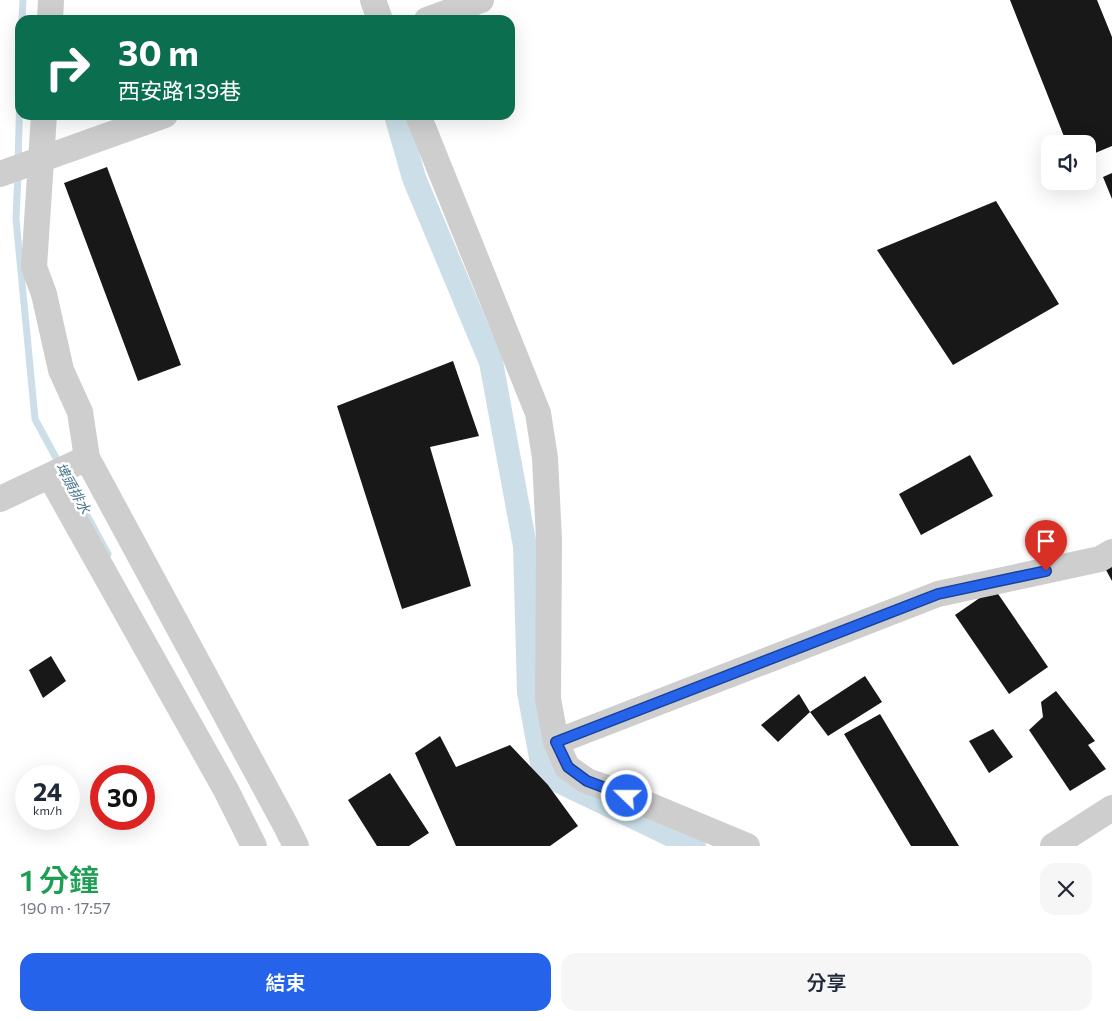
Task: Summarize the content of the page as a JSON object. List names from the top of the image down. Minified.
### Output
{"water":["埤頭排水"],"page":{"turn":["30 m","西安路139巷"],"speed":"24 km/h","limit":"30","heading":["1 分鐘","190 m · 17:57"],"buttons":["結束","分享"]}}
